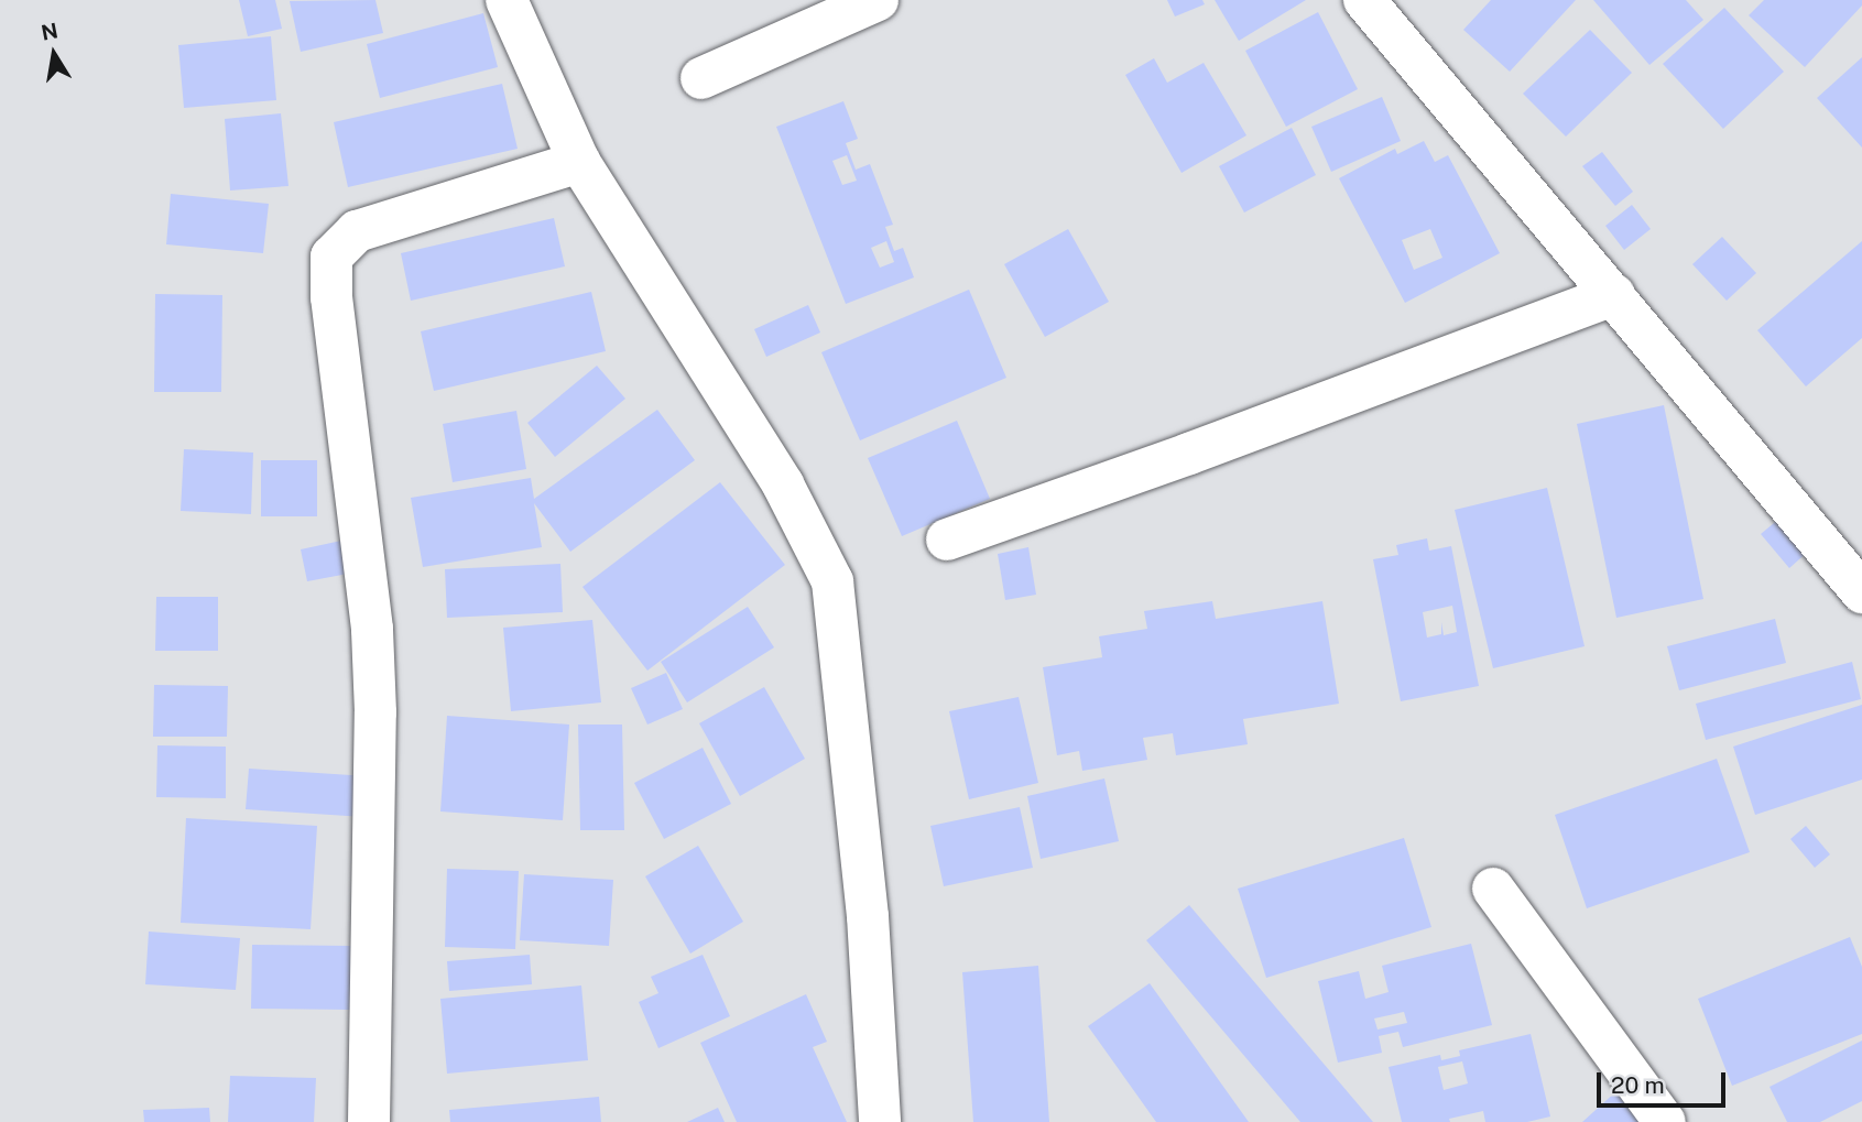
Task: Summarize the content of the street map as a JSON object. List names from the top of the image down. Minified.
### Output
{"scale_bar":"20 m","north":"top"}
